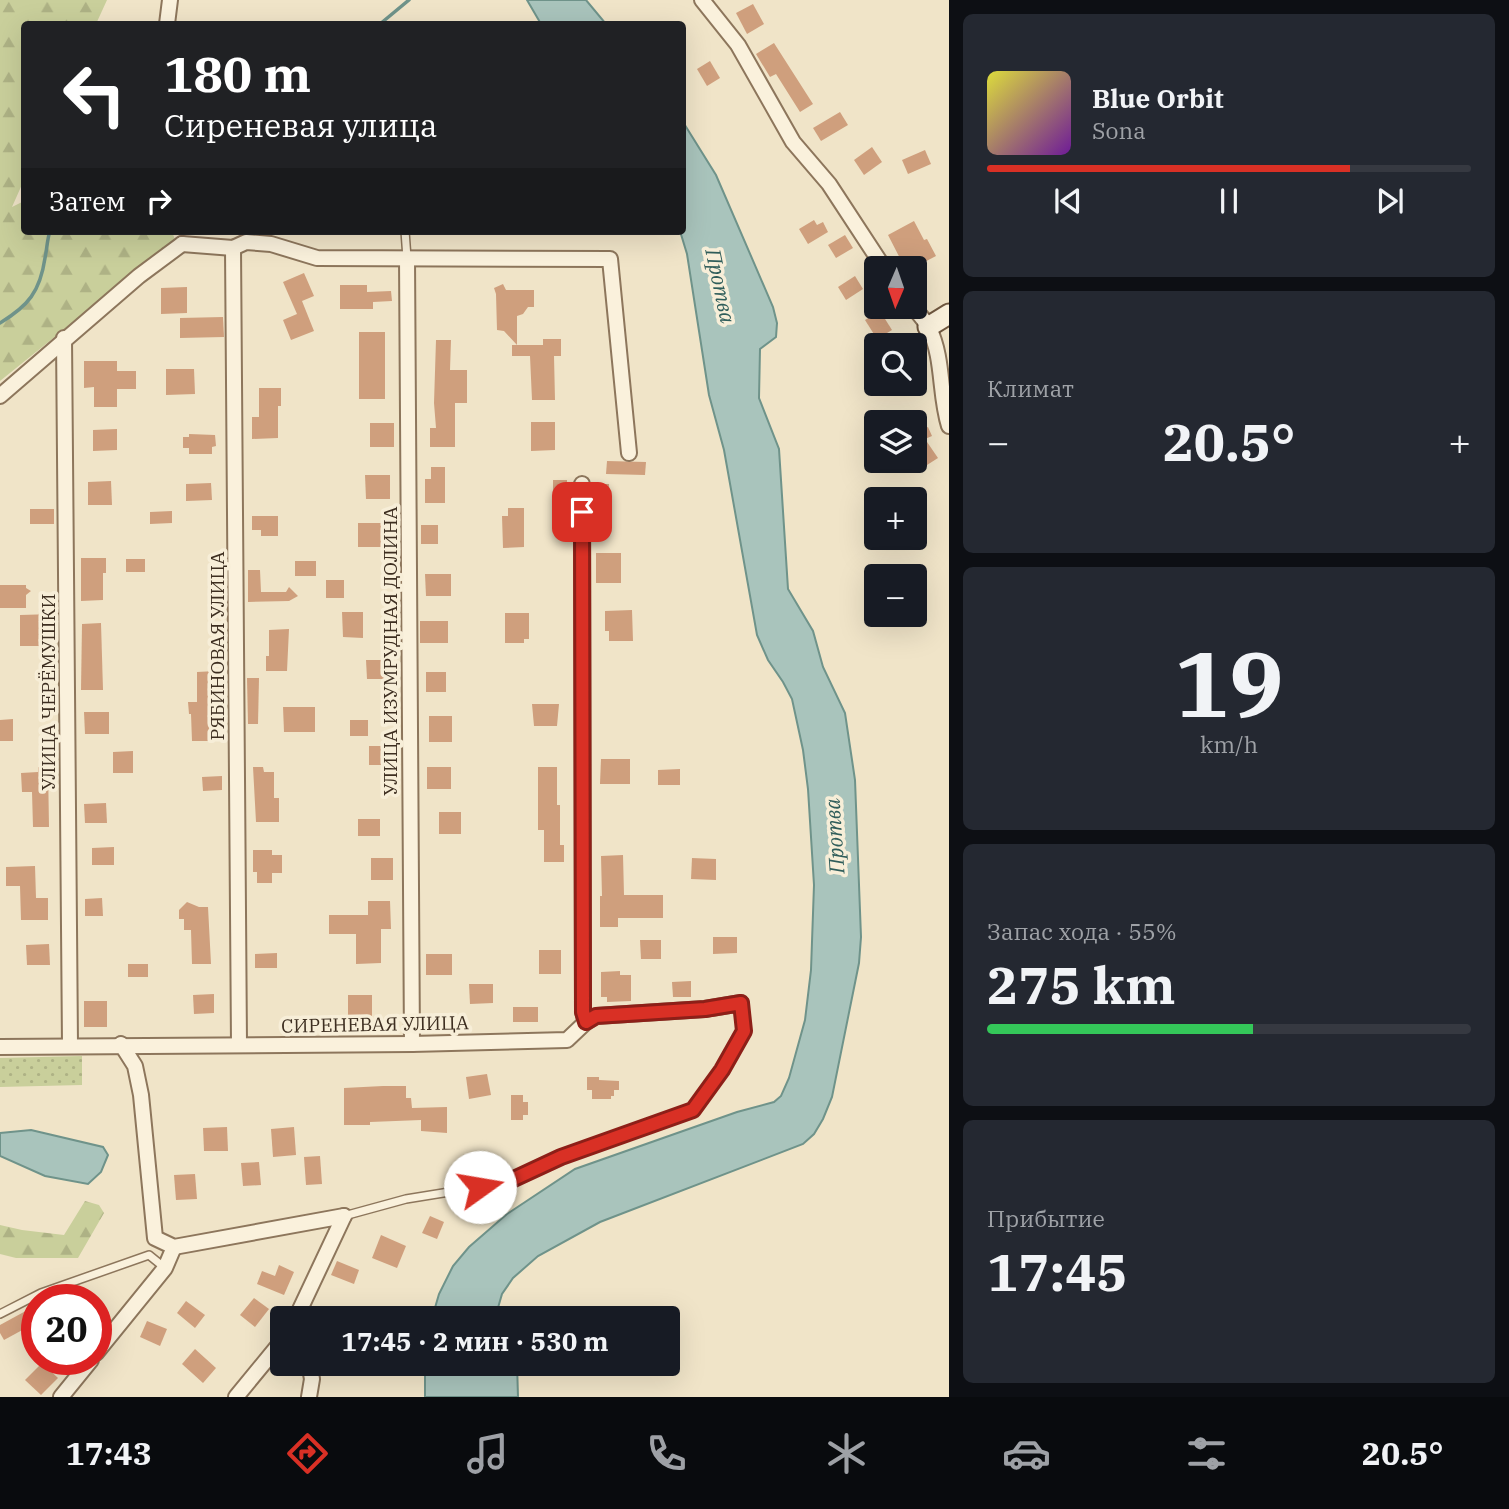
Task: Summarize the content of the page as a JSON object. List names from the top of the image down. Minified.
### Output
{"streets":{"street":["РЯБИНОВАЯ УЛИЦА","УЛИЦА ИЗУМРУДНАЯ ДОЛИНА","УЛИЦА ЧЕРЁМУШКИ","СИРЕНЕВАЯ УЛИЦА"]},"crossings":[["РЯБИНОВАЯ УЛИЦА","СИРЕНЕВАЯ УЛИЦА"],["УЛИЦА ИЗУМРУДНАЯ ДОЛИНА","СИРЕНЕВАЯ УЛИЦА"],["УЛИЦА ЧЕРЁМУШКИ","СИРЕНЕВАЯ УЛИЦА"]],"water":["Протва"],"north":"bottom","page":{"turn":["180 m","Сиреневая улица"],"song":["Blue Orbit","Sona"],"then":"Затем","map_buttons":["+","−"],"tile":["Климат",["19","km/h"],["Запас хода · 55%","275 km"],["Прибытие","17:45"]],"heat":["−","20.5°","+"],"limit":"20","trip":"17:45 · 2 мин · 530 m","tabs":["17:43","20.5°"]}}
